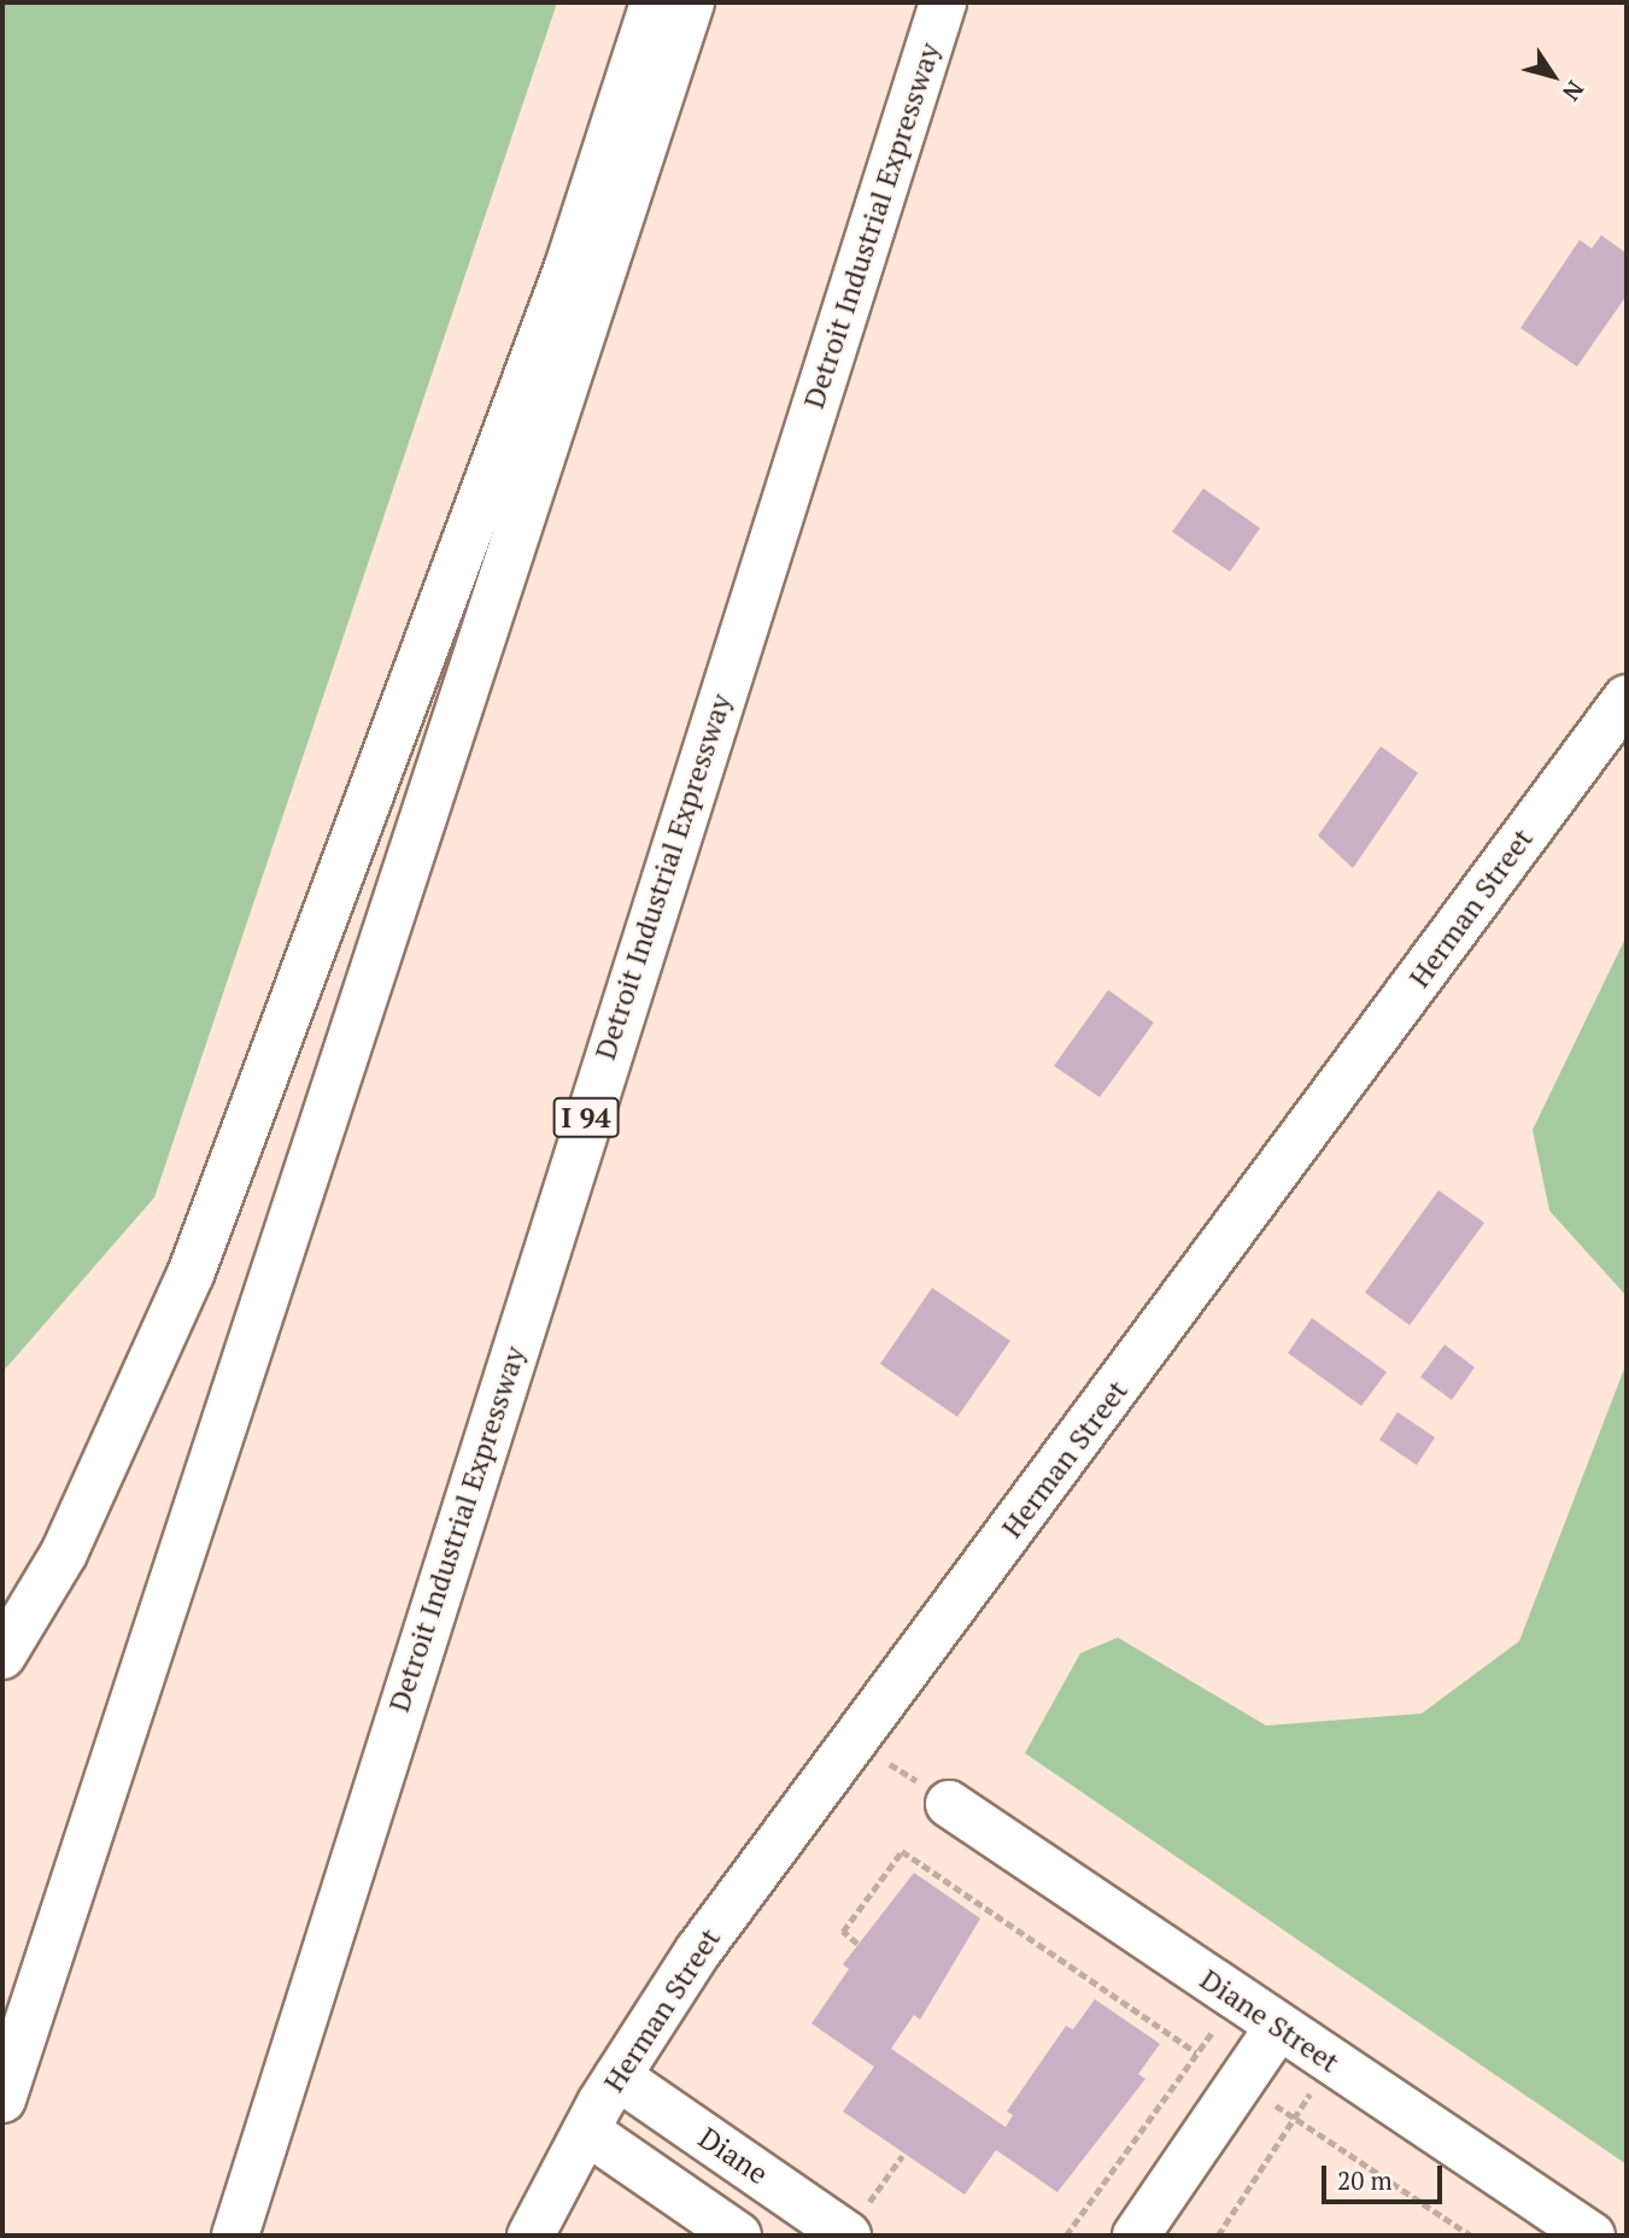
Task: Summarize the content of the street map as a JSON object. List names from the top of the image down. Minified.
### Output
{"streets":{"main road":["Detroit Industrial Expressway","Herman Street","I 94","Diane Street","Diane"]},"crossings":[["Herman Street","Diane"]],"scale_bar":"20 m","north":"bottom right"}
